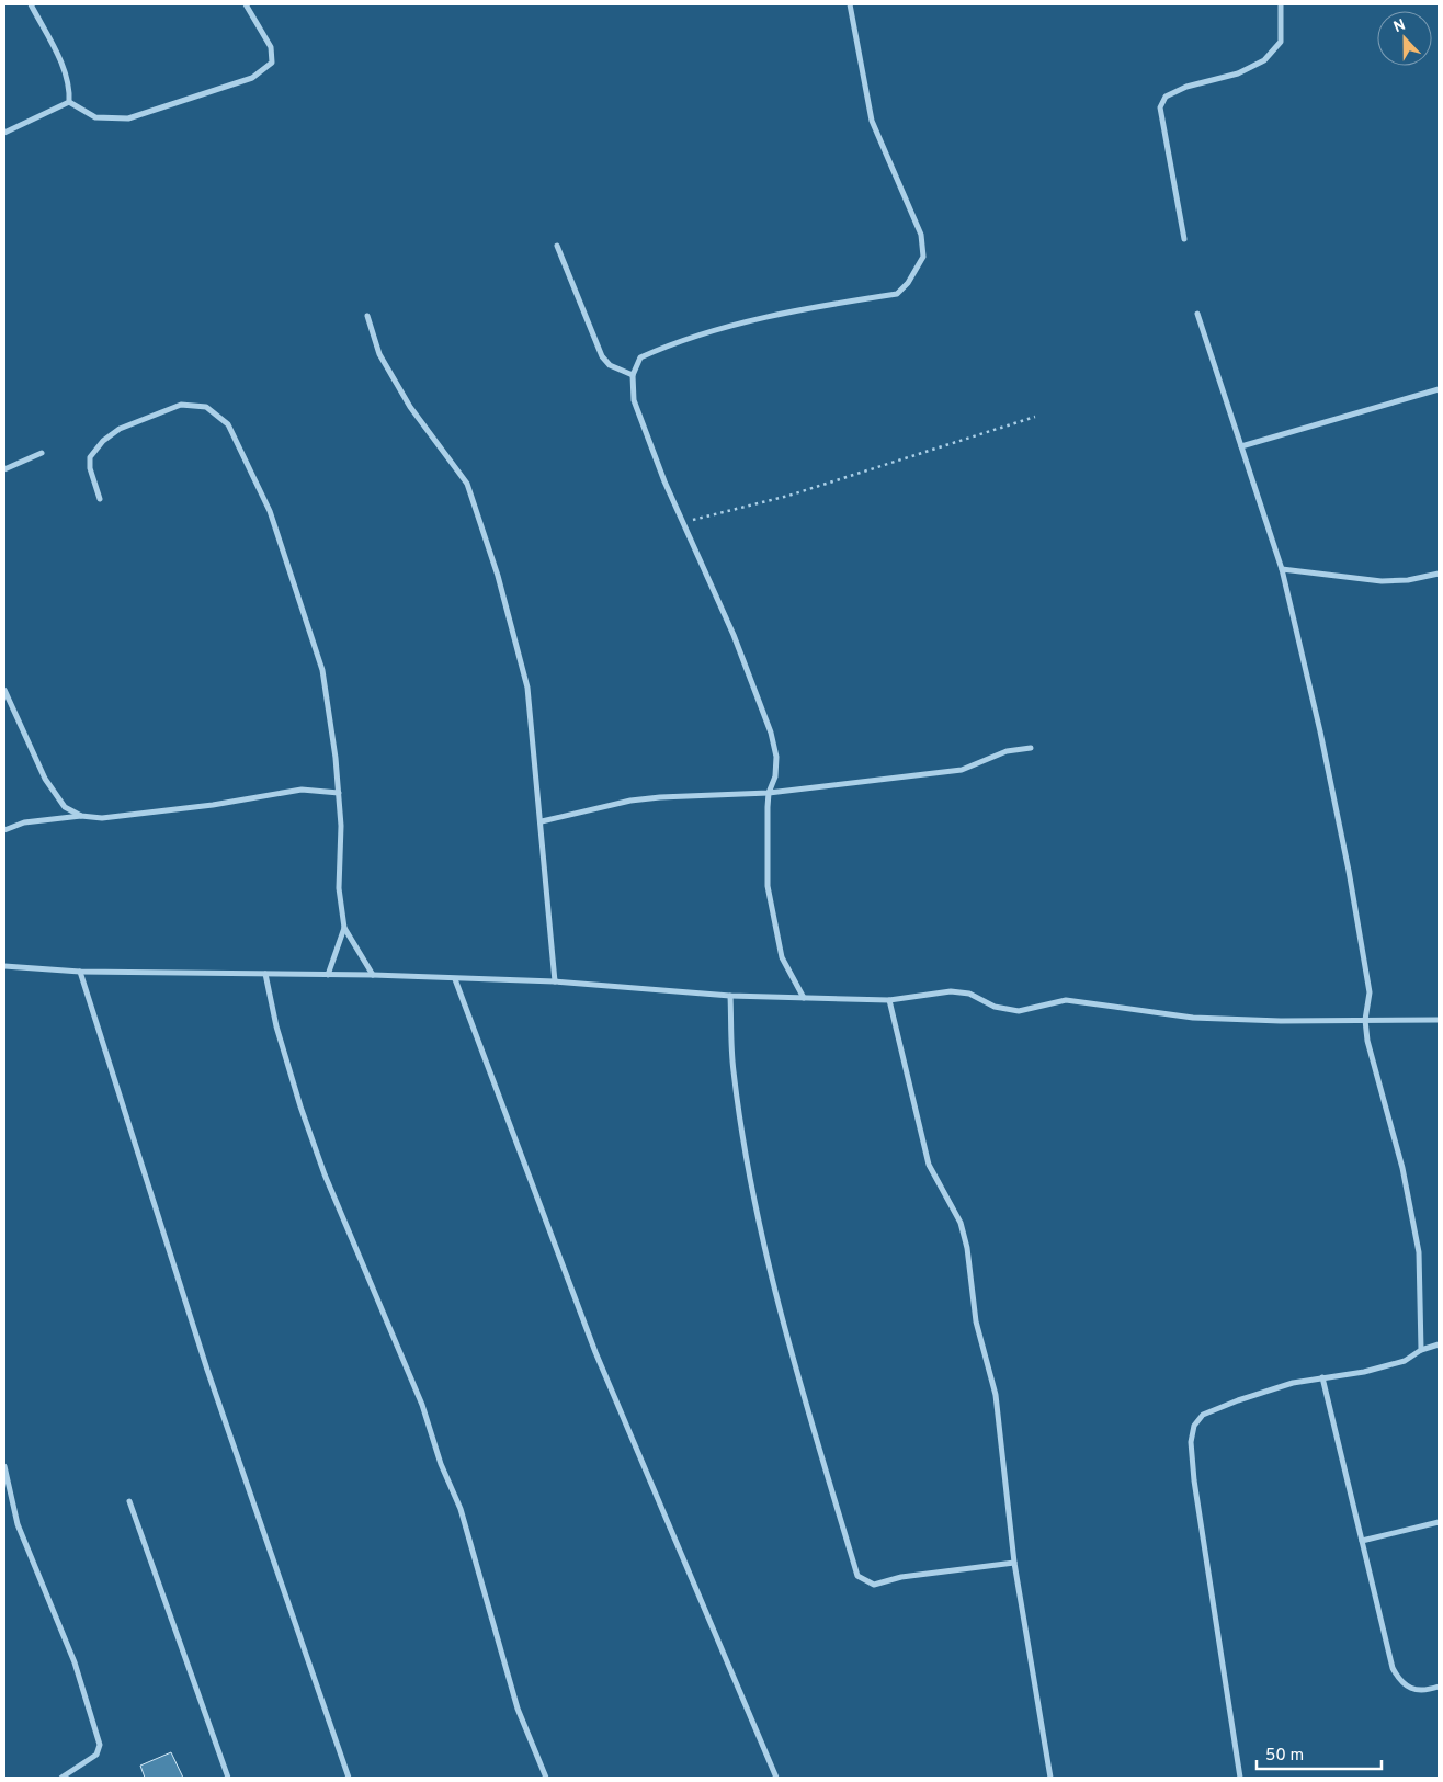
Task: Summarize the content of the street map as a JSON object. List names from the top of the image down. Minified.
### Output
{"scale_bar":"50 m","north":"top"}
